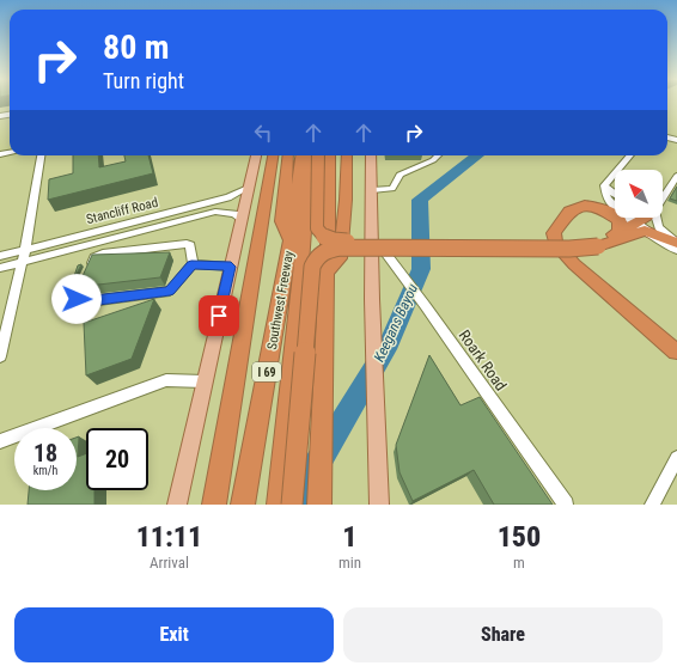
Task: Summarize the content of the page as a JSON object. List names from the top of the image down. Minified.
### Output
{"streets":{"highway":["Southwest Freeway","I 69"],"street":["Stancliff Road","Roark Road"]},"water":["Keegans Bayou"],"north":"top left","page":{"turn":["80 m","Turn right"],"speed":"18 km/h","limit":"20","eta":["11:11","Arrival","1","min","150","m"],"buttons":["Exit","Share"]}}
